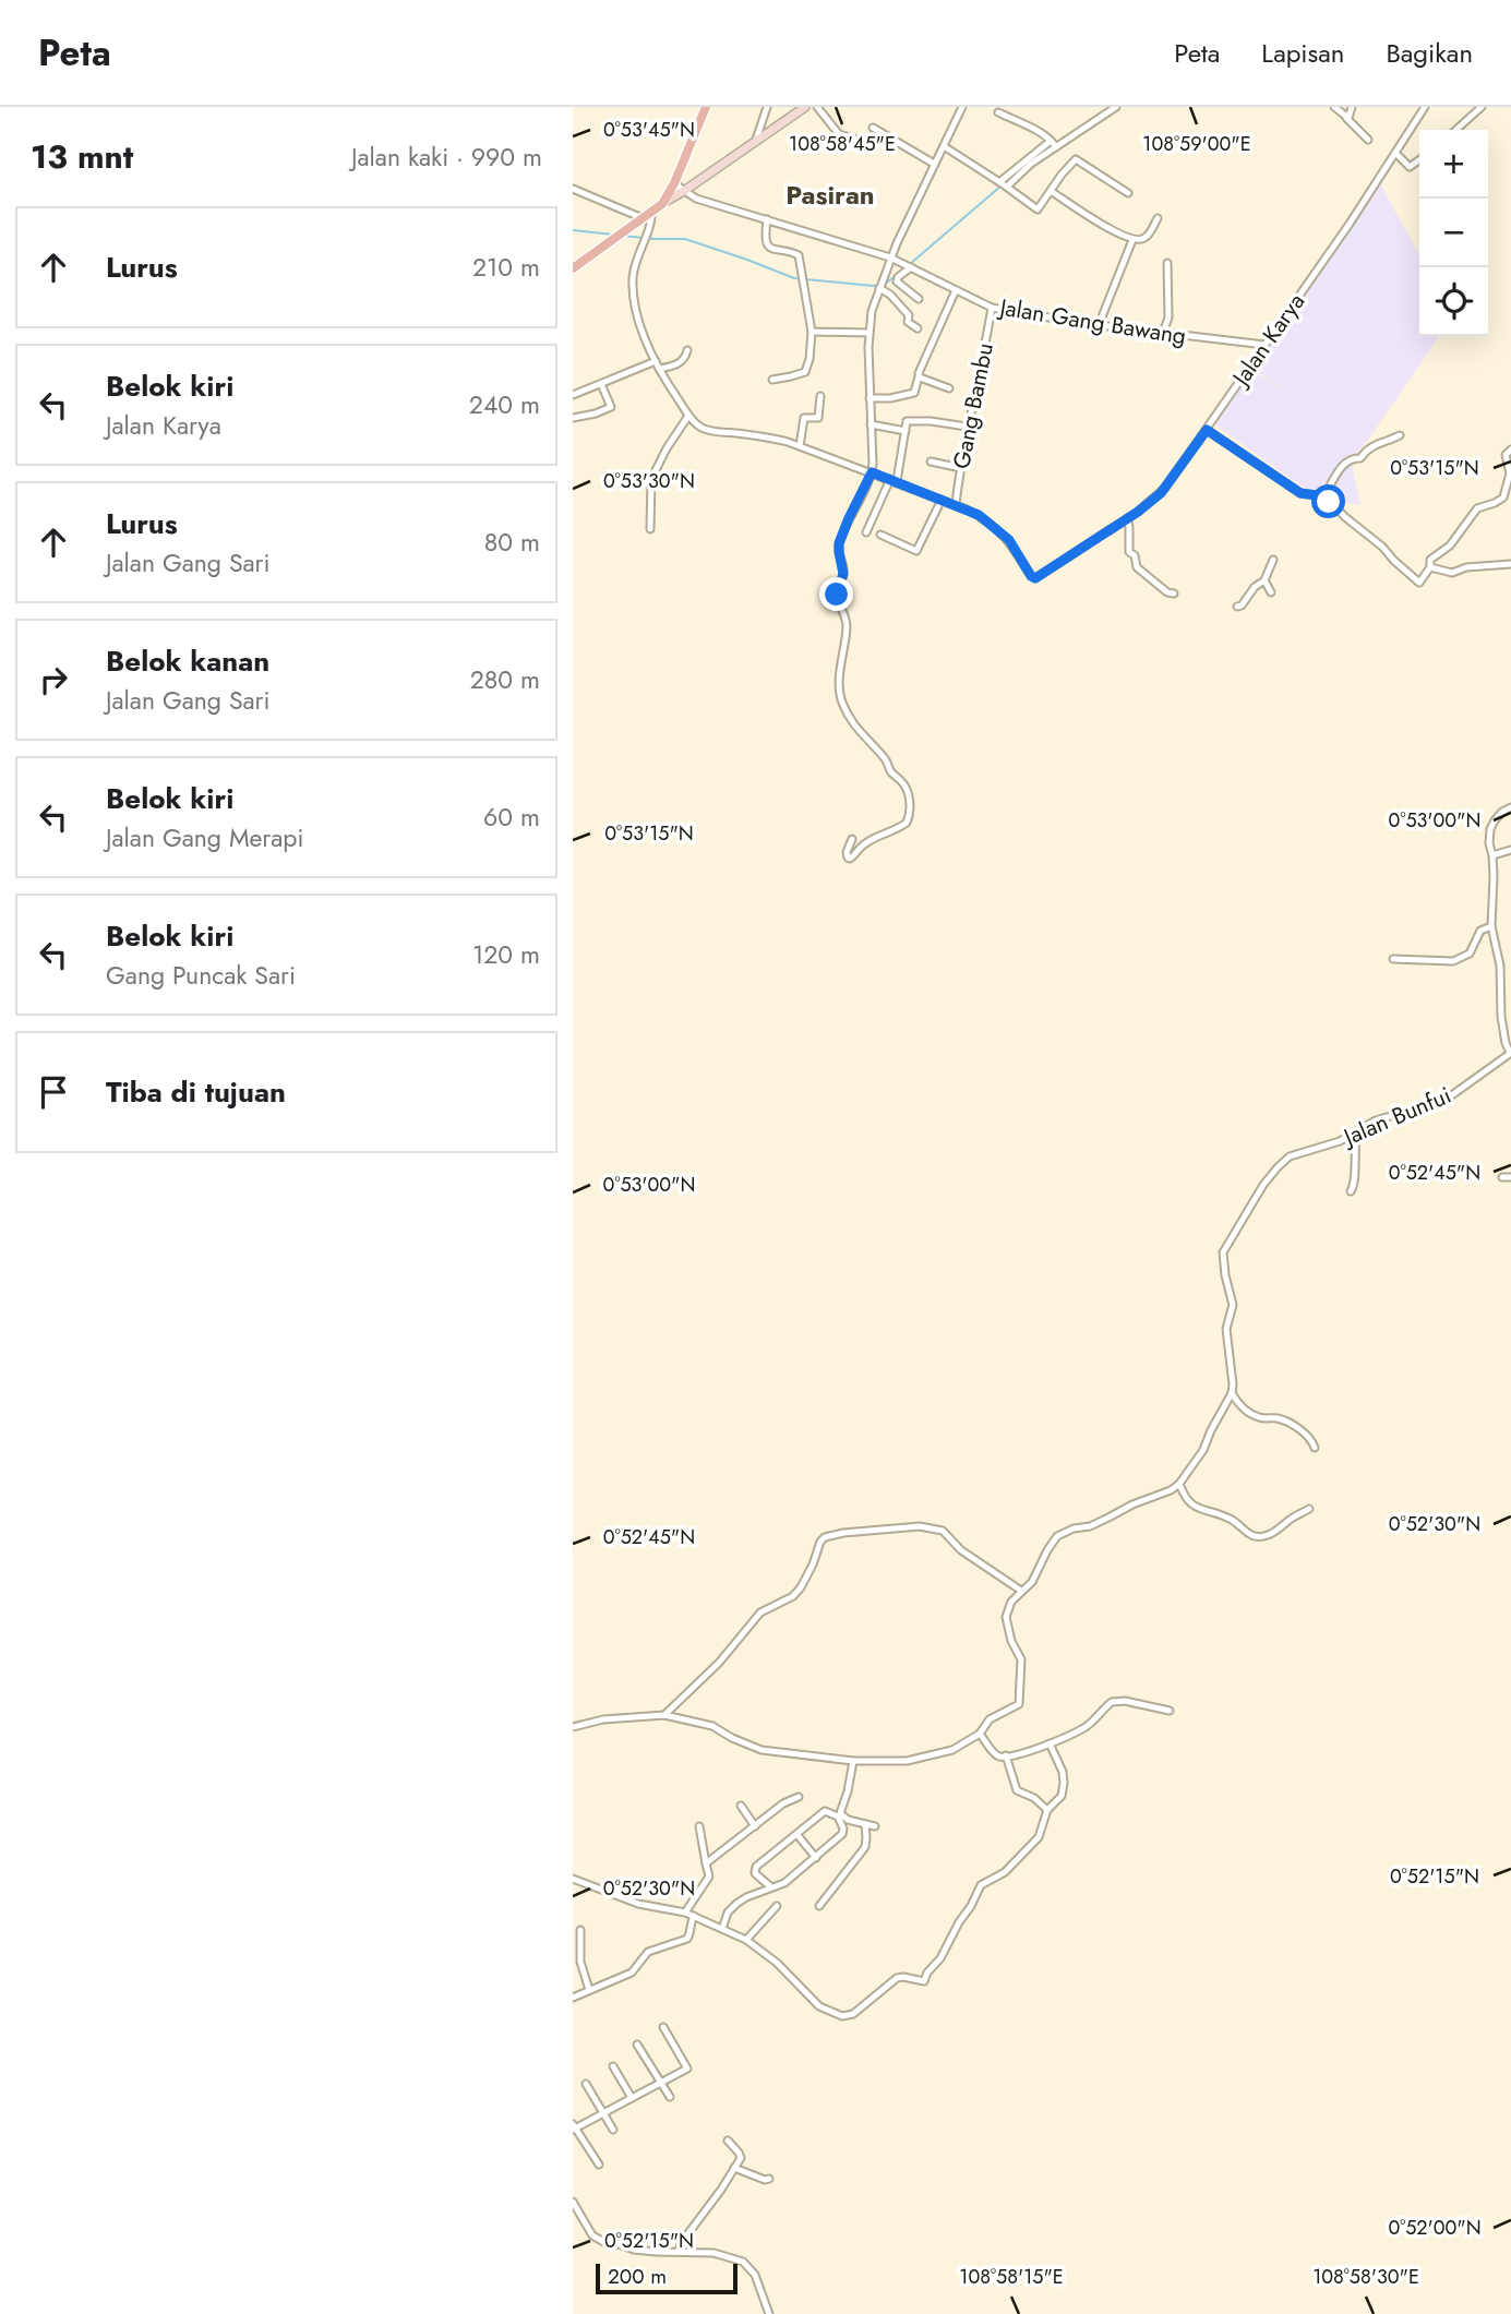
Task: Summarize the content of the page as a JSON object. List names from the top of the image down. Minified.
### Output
{"streets":{"street":["Jalan Gang Bawang","Jalan Karya","Gang Bambu","Jalan Bunfui"]},"crossings":[["Jalan Gang Bawang","Jalan Karya"],["Jalan Gang Bawang","Gang Bambu"],["Jalan Karya","Gang Bambu"]],"districts":["Pasiran"],"scale_bar":"200 m","page":{"header":"Peta","nav":["Peta","Lapisan","Bagikan"],"heading":["13 mnt","Jalan kaki · 990 m"],"map_buttons":["+","−"],"list":[["Lurus","210 m"],["Belok kiri","Jalan Karya","240 m"],["Lurus","Jalan Gang Sari","80 m"],["Belok kanan","Jalan Gang Sari","280 m"],["Belok kiri","Jalan Gang Merapi","60 m"],["Belok kiri","Gang Puncak Sari","120 m"],"Tiba di tujuan"],"scale":"200 m"},"coordinates":["0°53'45\"N","108°58'45\"E","108°59'00\"E","0°53'15\"N","0°53'30\"N","0°53'00\"N","0°52'45\"N","0°52'30\"N","0°52'15\"N","0°52'00\"N","108°58'15\"E","108°58'30\"E"]}
